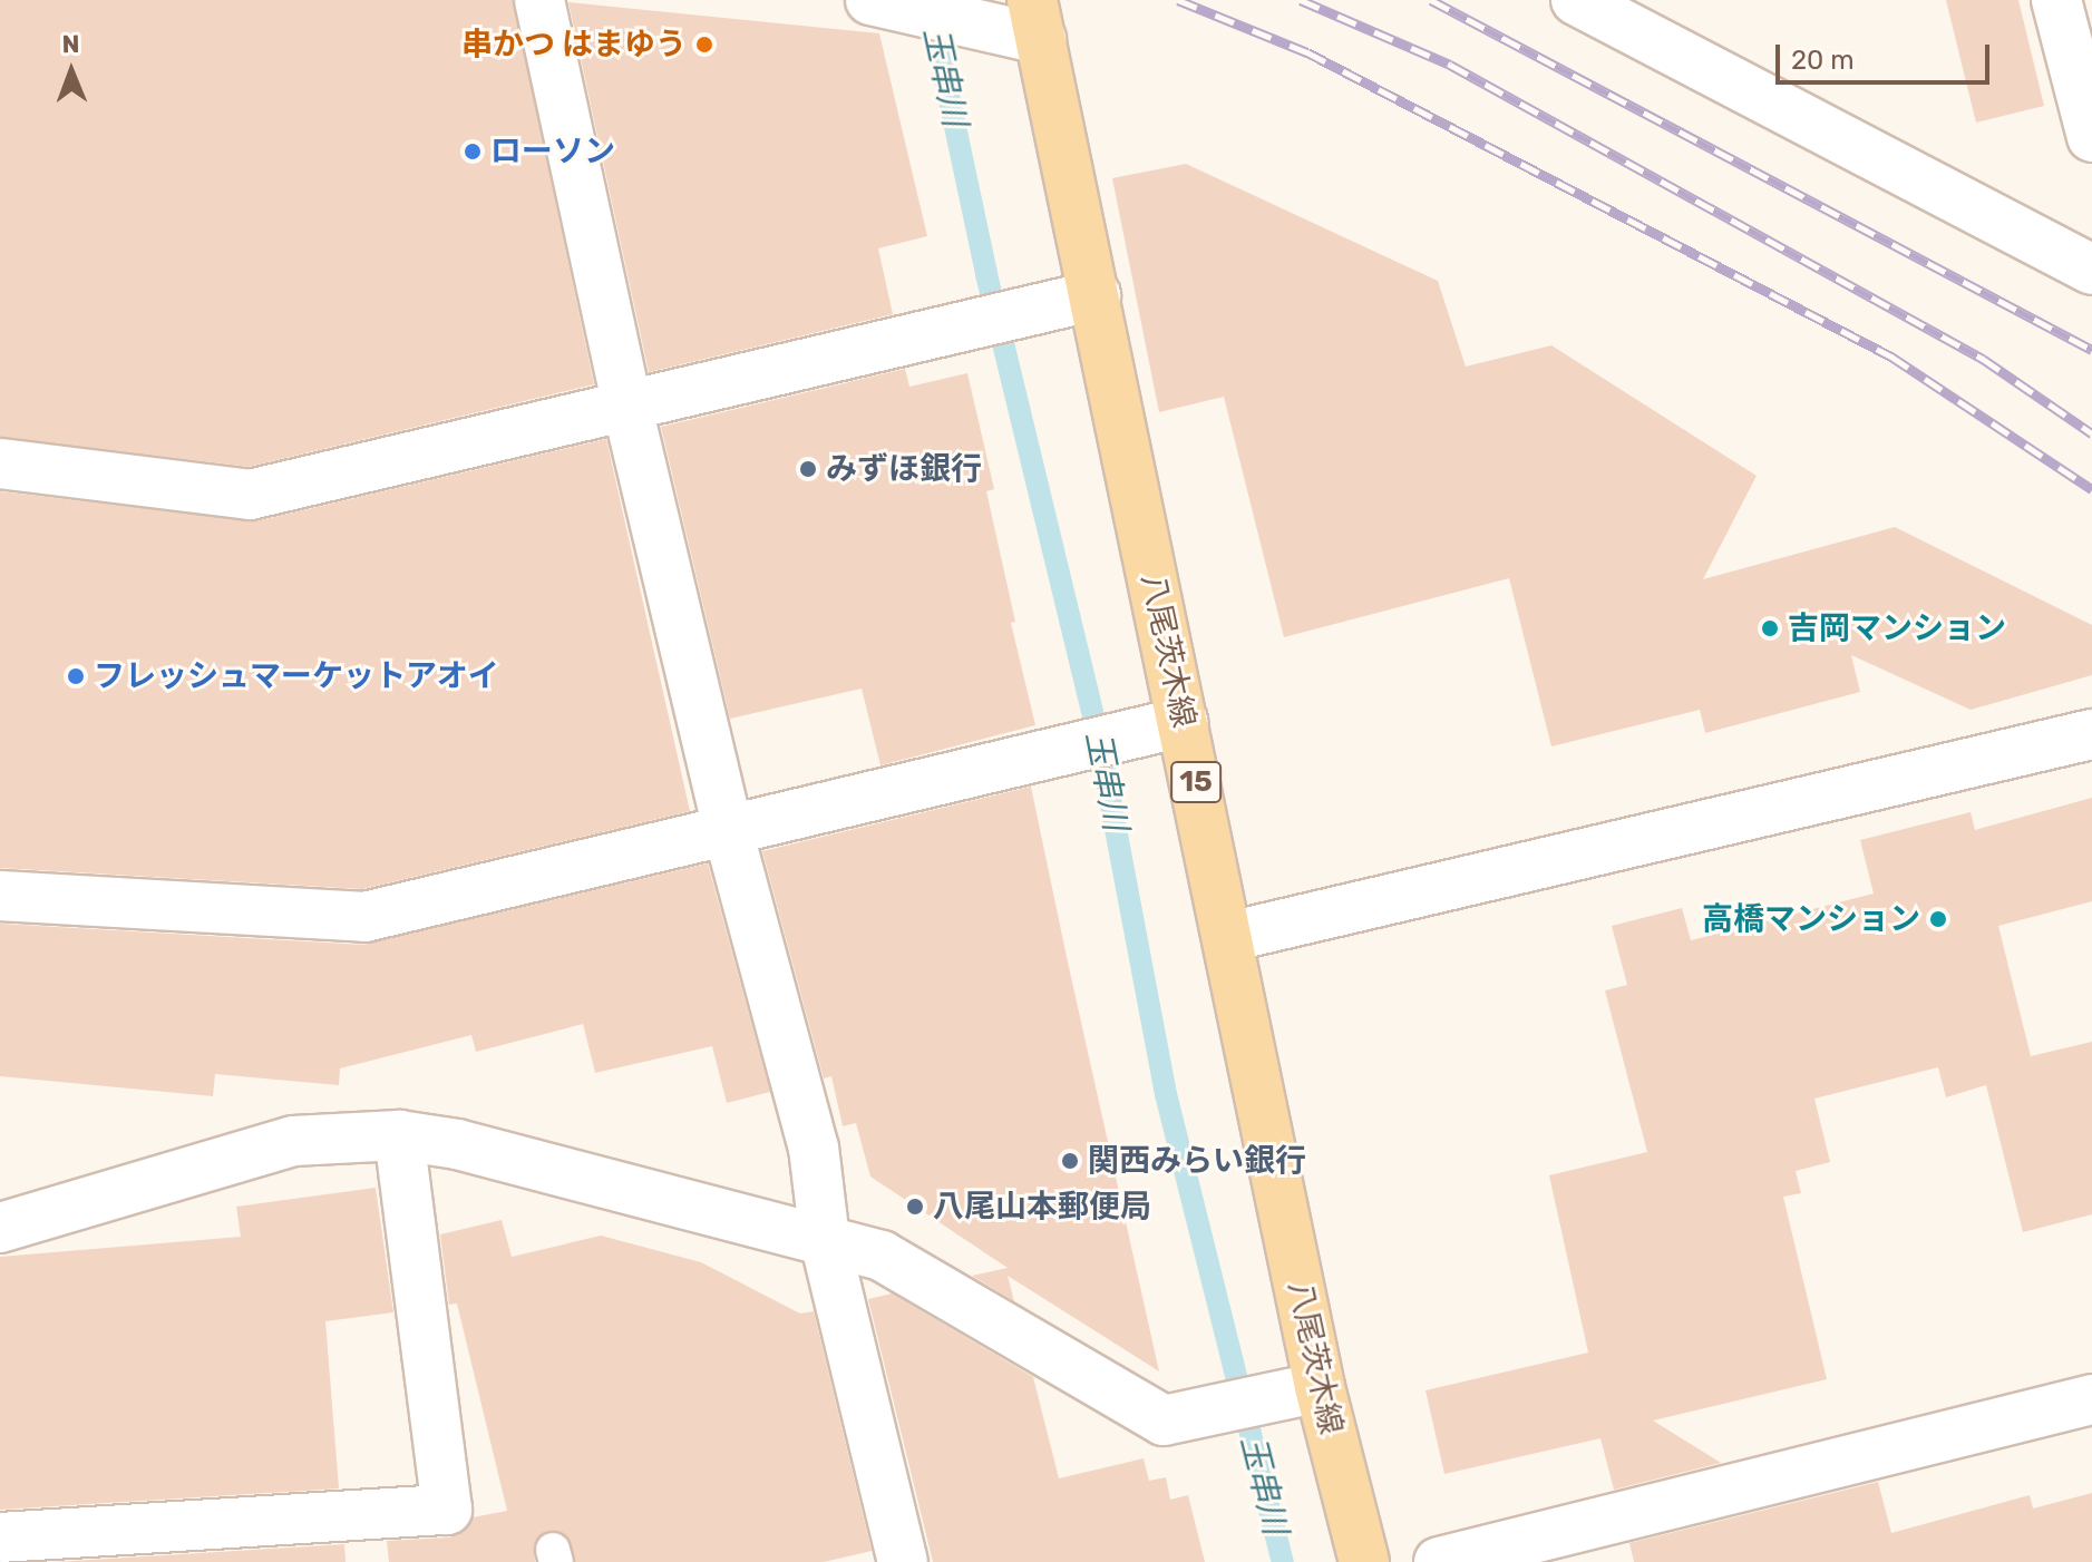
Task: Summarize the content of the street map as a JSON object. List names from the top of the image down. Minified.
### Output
{"streets":{"main road":["八尾茨木線","15"]},"water":["玉串川"],"places":["串かつ はまゆう","ローソン","みずほ銀行","吉岡マンション","フレッシュマーケットアオイ","高橋マンション","関西みらい銀行","八尾山本郵便局"],"scale_bar":"20 m","north":"top"}
